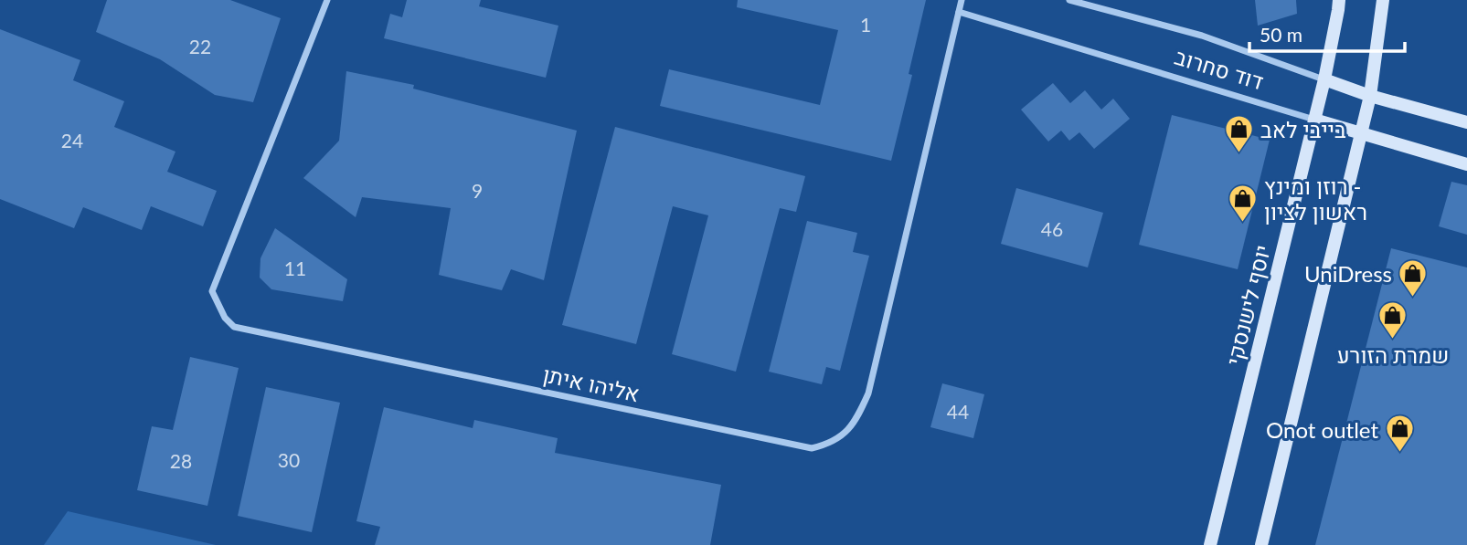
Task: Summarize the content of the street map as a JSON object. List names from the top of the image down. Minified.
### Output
{"streets":{"main road":["דוד סחרוב","יוסף לישנסקי"],"street":["אליהו איתן"]},"crossings":[["דוד סחרוב","יוסף לישנסקי"],["דוד סחרוב","אליהו איתן"]],"places":{"shop":["בייבי לאב","רוזן ומינץ - ראשון לציון","UniDress","שמרת הזורע","Onot outlet"]},"house_numbers":["1","22","24","9","46","11","44","30","28"],"scale_bar":"50 m"}
